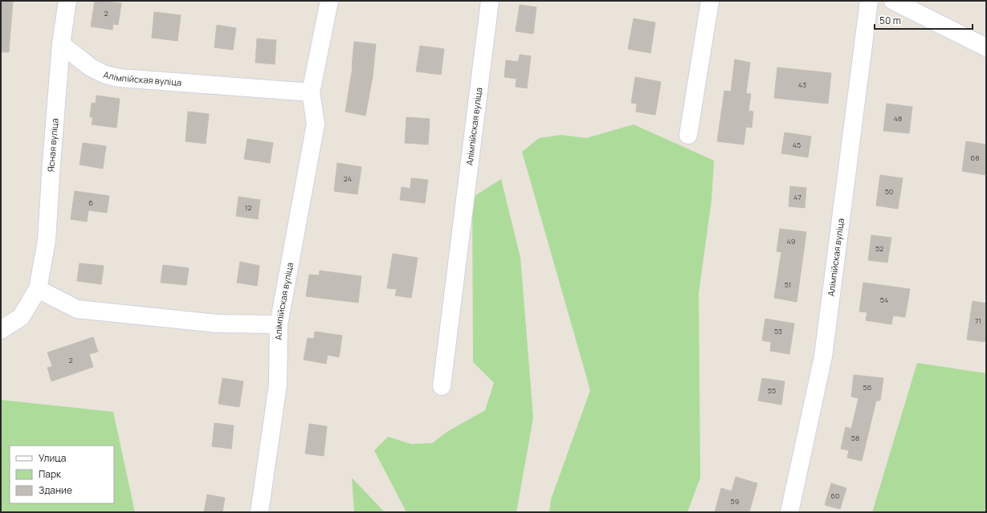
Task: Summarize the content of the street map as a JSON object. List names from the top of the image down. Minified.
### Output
{"streets":{"street":["Алімпійская вуліца","Ясная вуліца"]},"crossings":[["Алімпійская вуліца","Ясная вуліца"]],"house_numbers":["2","43","48","45","68","24","50","47","6","12","49","52","51","54","71","53","2","56","55","58","60","59"],"legend":["Улица","Парк","Здание"],"scale_bar":"50 m"}
